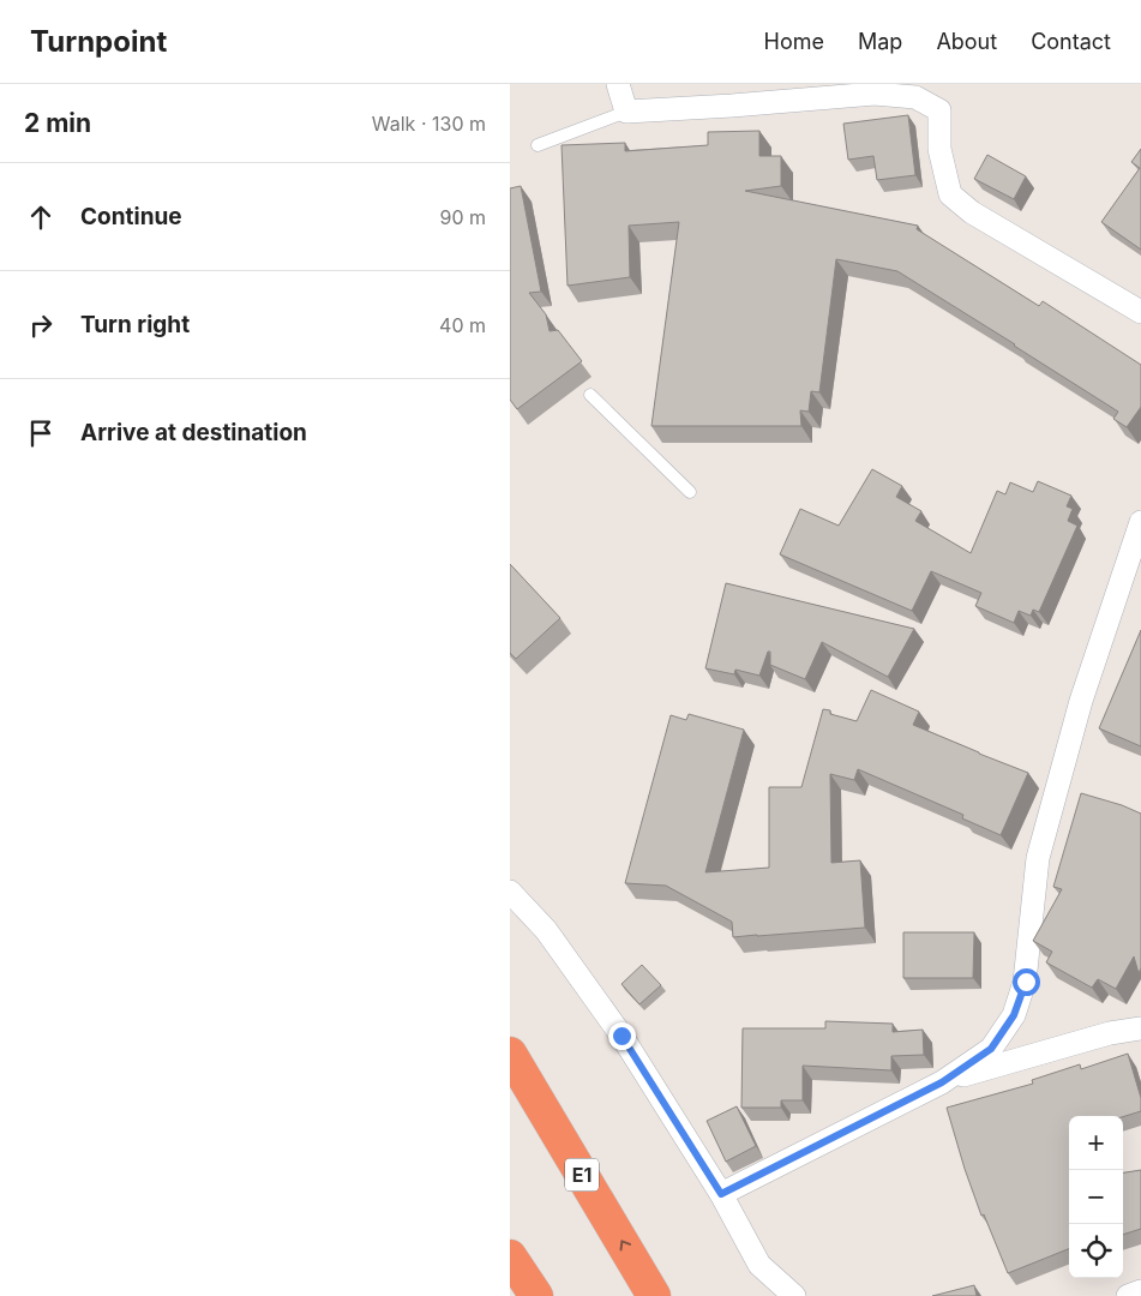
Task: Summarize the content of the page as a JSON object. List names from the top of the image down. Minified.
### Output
{"streets":{"highway":["E1"]},"page":{"header":"Turnpoint","nav":["Home","Map","About","Contact"],"heading":["2 min","Walk · 130 m"],"list":[["Continue","90 m"],["Turn right","40 m"],"Arrive at destination"],"map_buttons":["+","−"]}}
